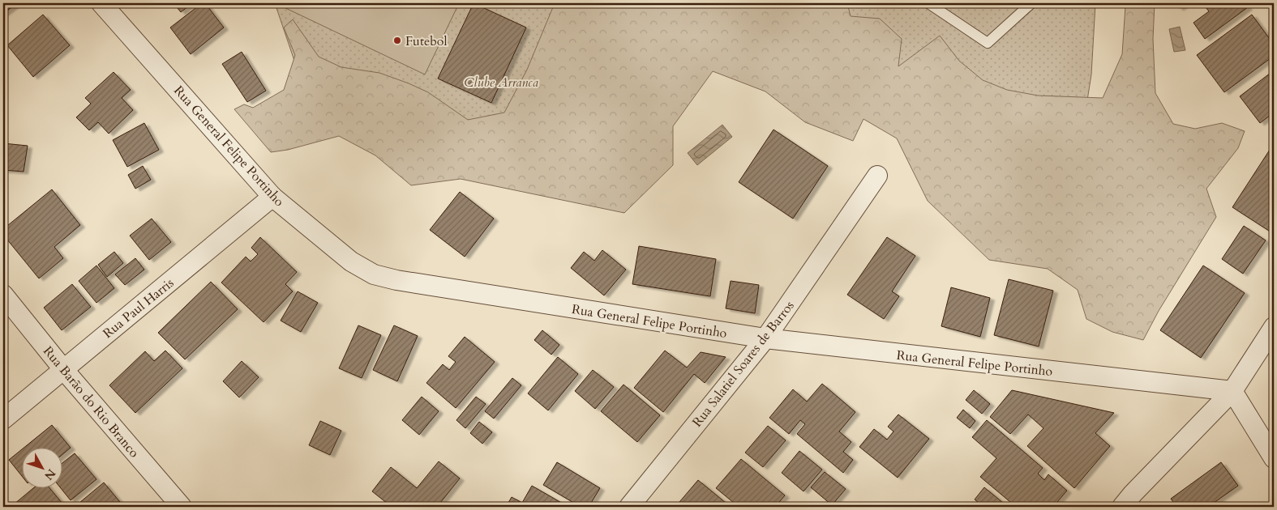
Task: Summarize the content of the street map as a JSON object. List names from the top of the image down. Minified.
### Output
{"streets":{"street":["Rua General Felipe Portinho","Rua Paul Harris","Rua Salatiel Soares de Barros","Rua Barão do Rio Branco"]},"crossings":[["Rua General Felipe Portinho","Rua Paul Harris"],["Rua General Felipe Portinho","Rua Salatiel Soares de Barros"],["Rua Paul Harris","Rua Barão do Rio Branco"]],"parks":["Clube Arranca"],"places":["Futebol"],"north":"bottom right"}
